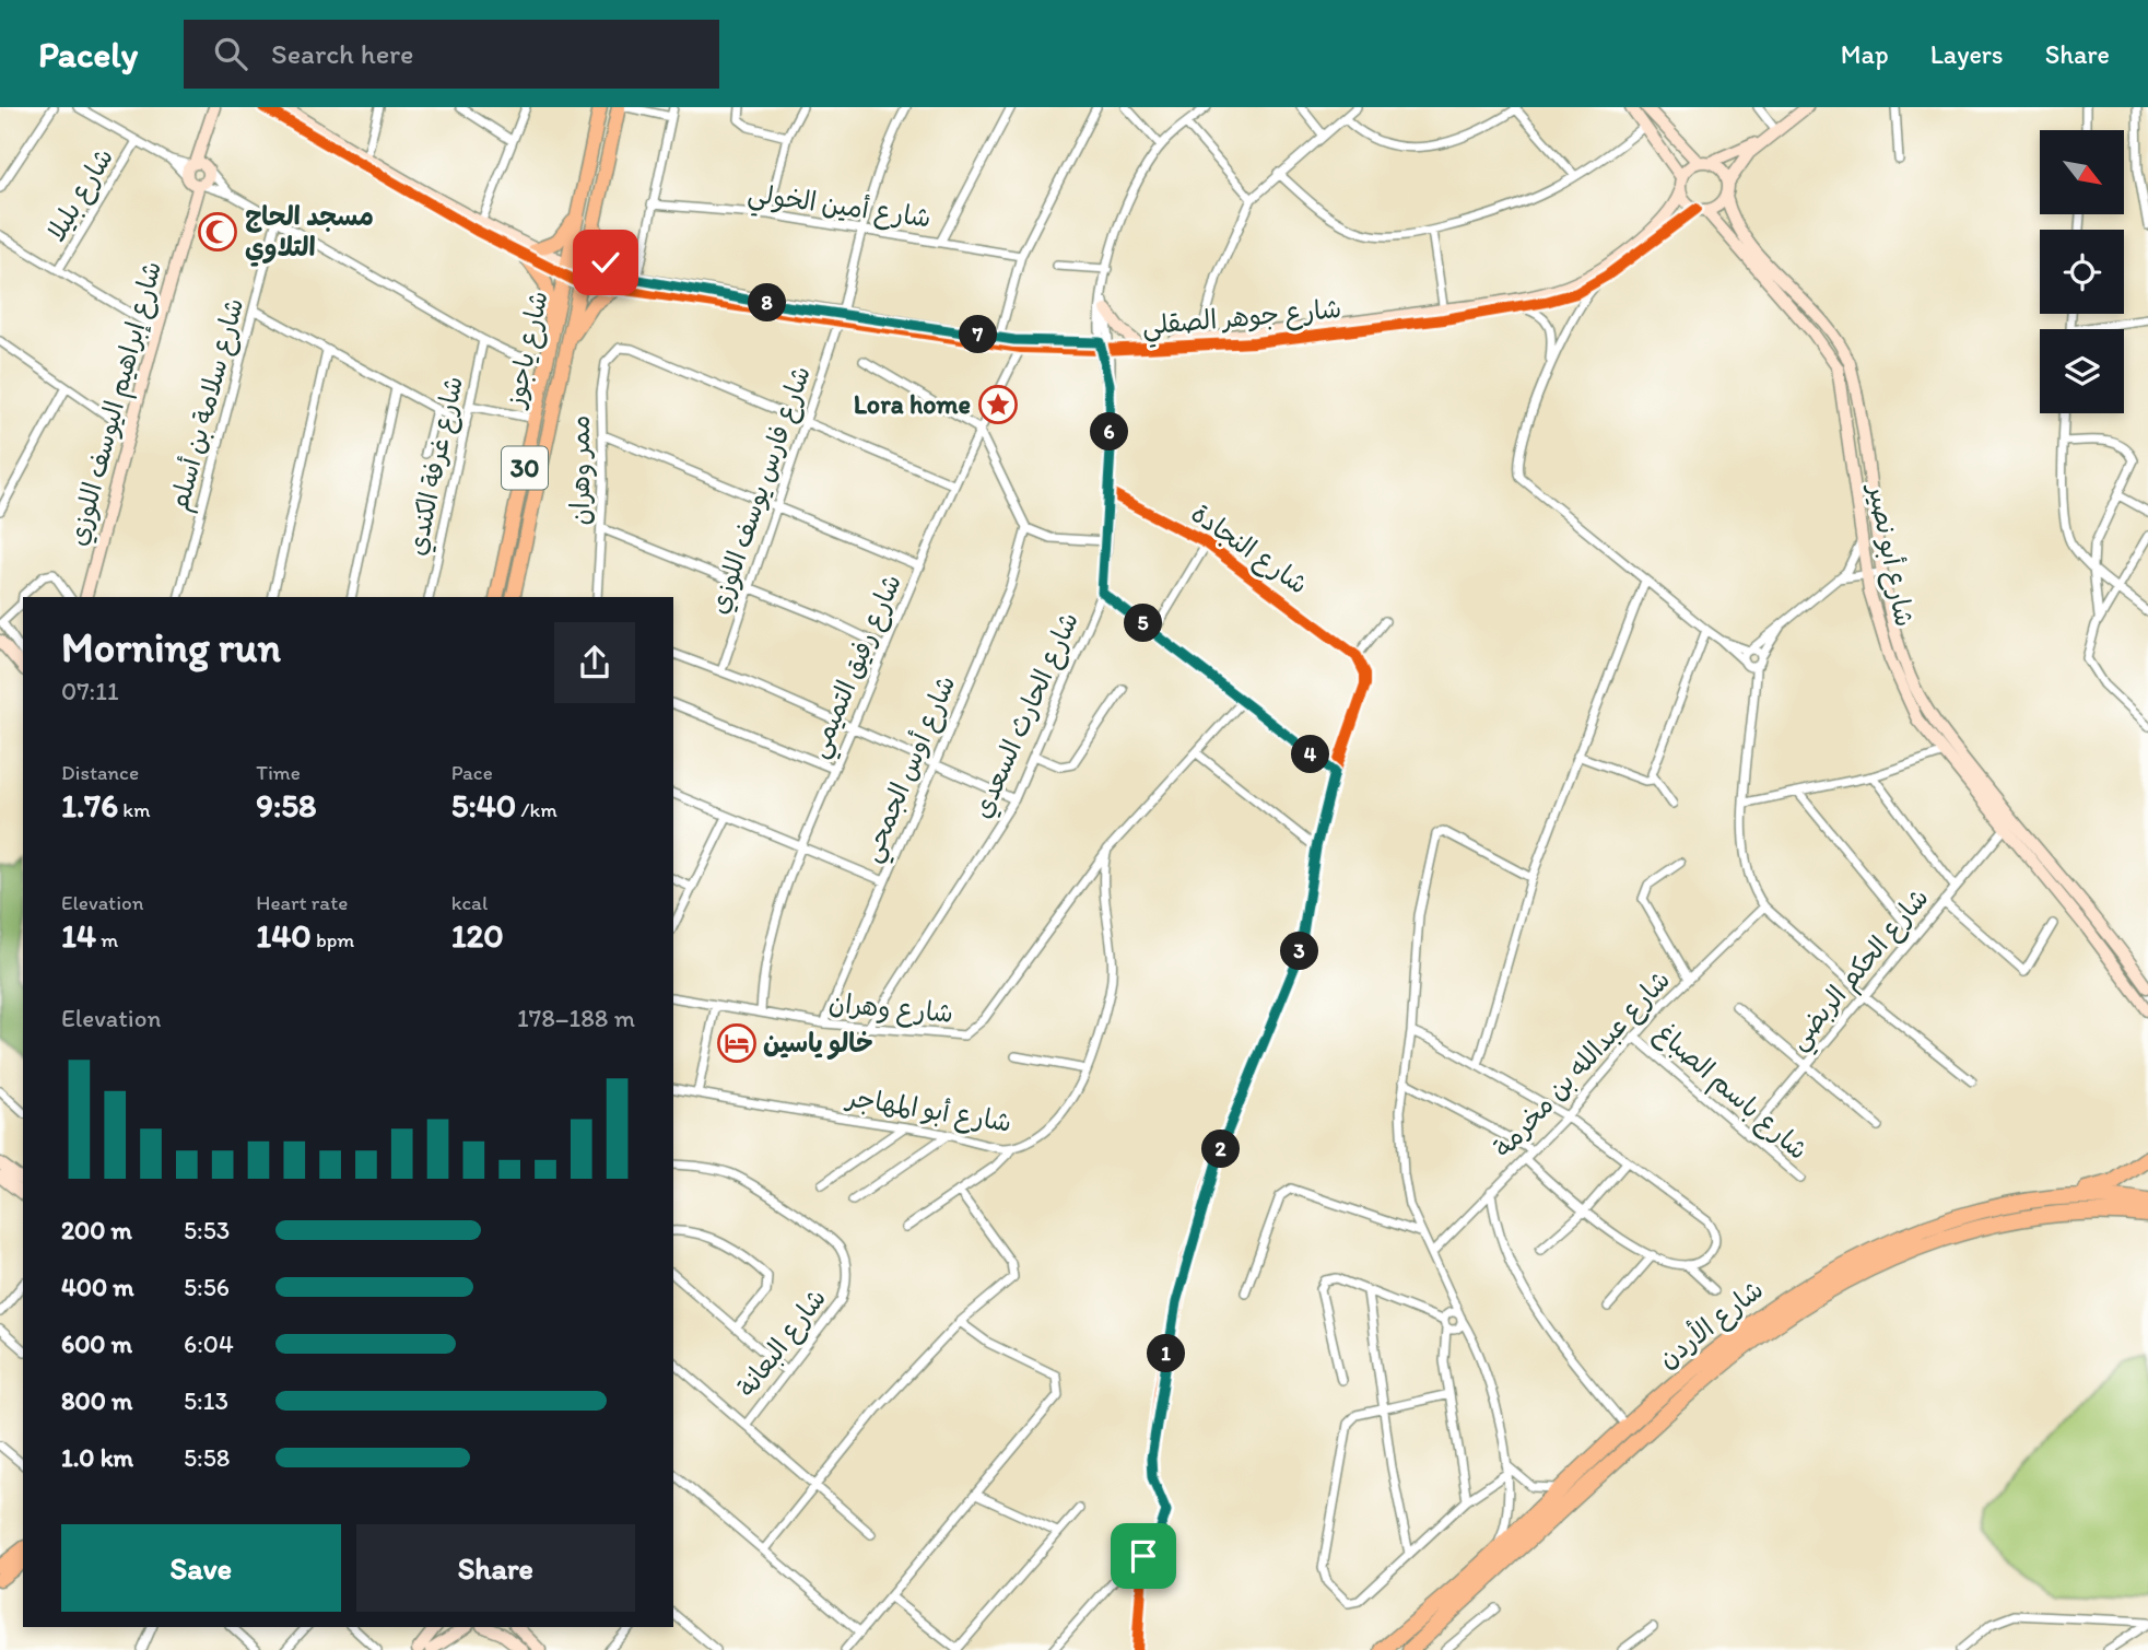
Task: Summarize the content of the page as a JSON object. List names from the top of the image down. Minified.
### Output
{"streets":{"highway":["شارع الأردن"],"main road":["شارع ياجوز","30"],"street":["شارع بليلا","شارع أمين الخولي","شارع جوهر الصقلي","شارع إبراهيم اليوسف اللوزي","شارع سلامة بن أسلم","شارع غرفة الكندي","ممر وهران","شارع فارس يوسف اللوزي","شارع النجادة","شارع أبو نصير","شارع رفيق التميمي","شارع الحارث السعدي","شارع أوس الجمحي","شارع الحكم الربضي","شارع وهران","شارع عبدالله بن مخرمة","شارع باسم الصباغ","شارع أبو المهاجر","شارع البعانة"]},"crossings":[["شارع أمين الخولي","شارع فارس يوسف اللوزي"],["شارع جوهر الصقلي","شارع ياجوز"],["شارع جوهر الصقلي","شارع فارس يوسف اللوزي"],["شارع جوهر الصقلي","شارع أبو نصير"],["شارع جوهر الصقلي","شارع رفيق التميمي"],["شارع جوهر الصقلي","شارع الحارث السعدي"],["ممر وهران","شارع فارس يوسف اللوزي"],["شارع النجادة","شارع الحارث السعدي"],["شارع أبو نصير","شارع الحكم الربضي"],["شارع رفيق التميمي","شارع وهران"],["شارع الحارث السعدي","شارع وهران"],["شارع أوس الجمحي","شارع وهران"],["شارع الحكم الربضي","شارع باسم الصباغ"],["شارع وهران","شارع أبو المهاجر"],["شارع عبدالله بن مخرمة","شارع باسم الصباغ"]],"places":{"mosque":["مسجد الحاج التلاوي"],"place":["Lora home"],"hotel":["خالو ياسين"]},"north":"bottom right","page":{"header":"Pacely","search":"Search here","nav":["Map","Layers","Share"],"pins":["8","7","6","5","4","3","2","1"],"heading":["Morning run","07:11"],"stats":[["Distance","1.76 km"],["Time","9:58"],["Pace","5:40 /km"],["Elevation","14 m"],["Heart rate","140 bpm"],["kcal","120"]],"chart":["Elevation","178–188 m"],"list":[{"name":"200 m","note":"5:53"},{"name":"400 m","note":"5:56"},{"name":"600 m","note":"6:04"},{"name":"800 m","note":"5:13"},{"name":"1.0 km","note":"5:58"}],"buttons":["Save","Share"]}}
